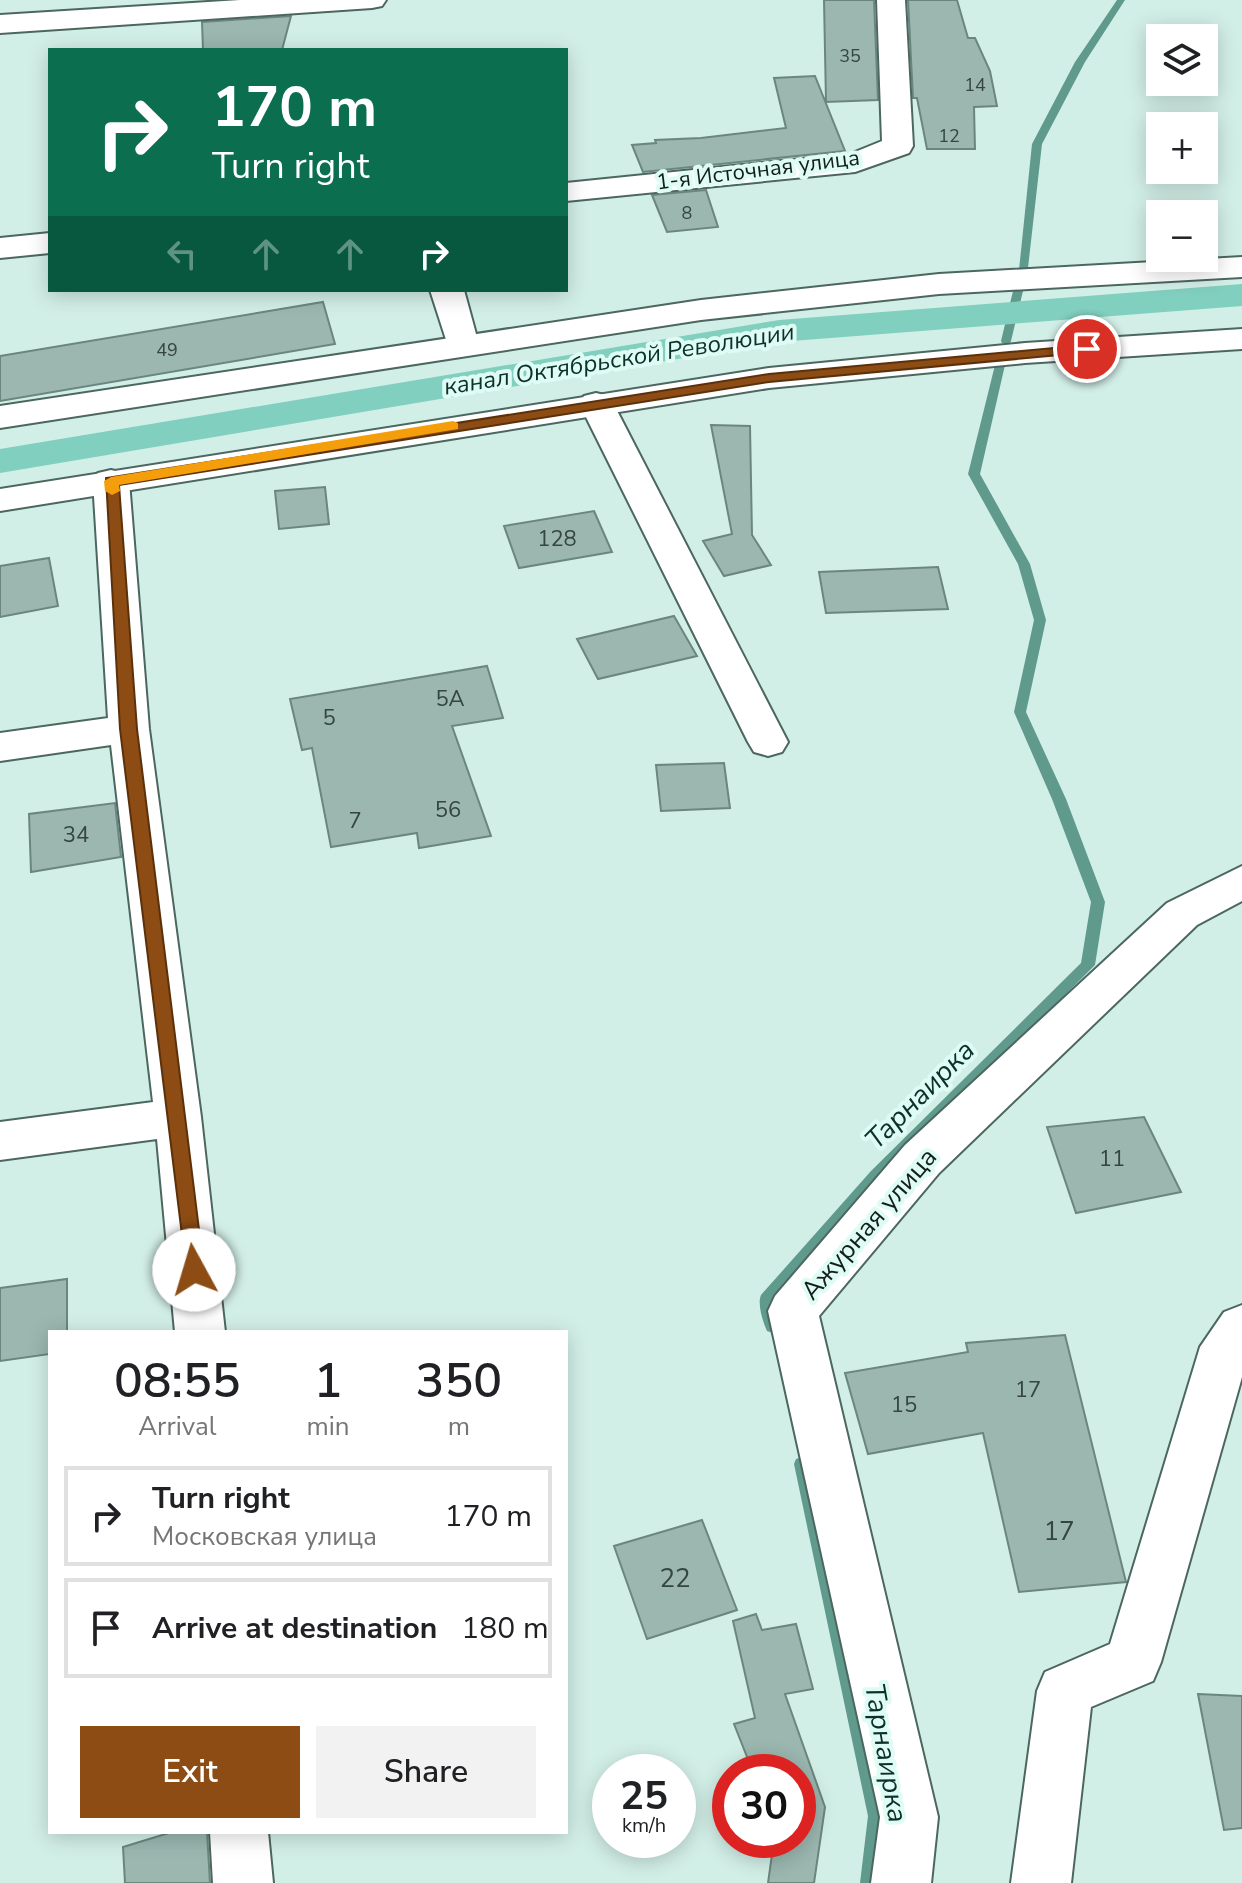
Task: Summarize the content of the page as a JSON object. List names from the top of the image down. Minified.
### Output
{"streets":{"street":["1-я Источная улица","Ажурная улица"]},"water":["канал Октябрьской Революции","Тарнаирка"],"house_numbers":["35","14","12","8","49","128","5А","5","56","7","34","11","17","15","17","22"],"page":{"map_buttons":["+","−"],"turn":["170 m","Turn right"],"eta":["08:55","Arrival","1","min","350","m"],"list":[{"name":"Turn right","note":"Московская улица","value":"170 m"},{"name":"Arrive at destination","value":"180 m"}],"buttons":["Exit","Share"],"speed":"25 km/h","limit":"30"}}
